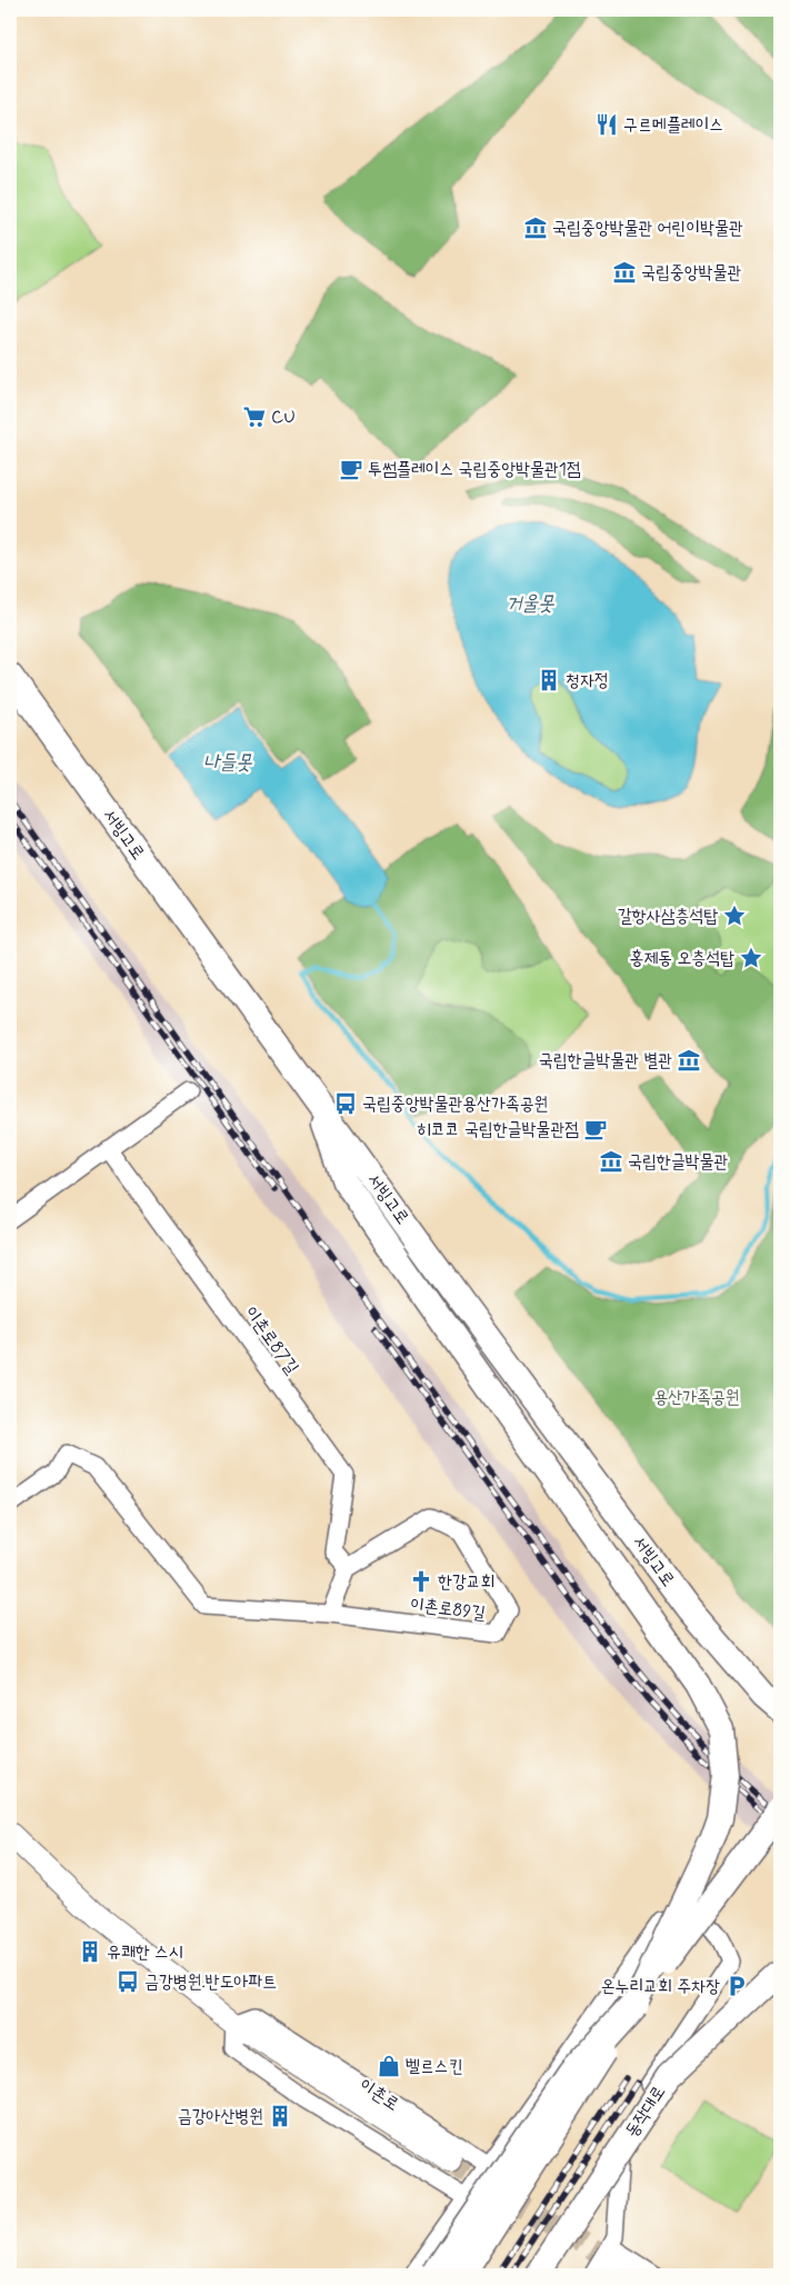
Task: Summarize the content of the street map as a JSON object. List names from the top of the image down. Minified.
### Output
{"streets":{"main road":["서빙고로","동작대로"],"street":["이촌로87길","이촌로89길","이촌로"]},"crossings":[["이촌로87길","이촌로89길"]],"water":["거울못","나들못"],"parks":["용산가족공원"],"places":{"restaurant":["구르메플레이스"],"museum":["국립중앙박물관 어린이박물관","국립중앙박물관","국립한글박물관 별관","국립한글박물관"],"supermarket":["CU"],"cafe":["투썸플레이스 국립중앙박물관1점","히코코 국립한글박물관점"],"building":["청자정","유쾌한 스시","금강아산병원"],"place":["갈항사삼층석탑","홍제동 오층석탑"],"bus stop":["국립중앙박물관용산가족공원","금강병원.반도아파트"],"church":["한강교회"],"parking":["온누리교회 주차장"],"shop":["벨르스킨"]}}
